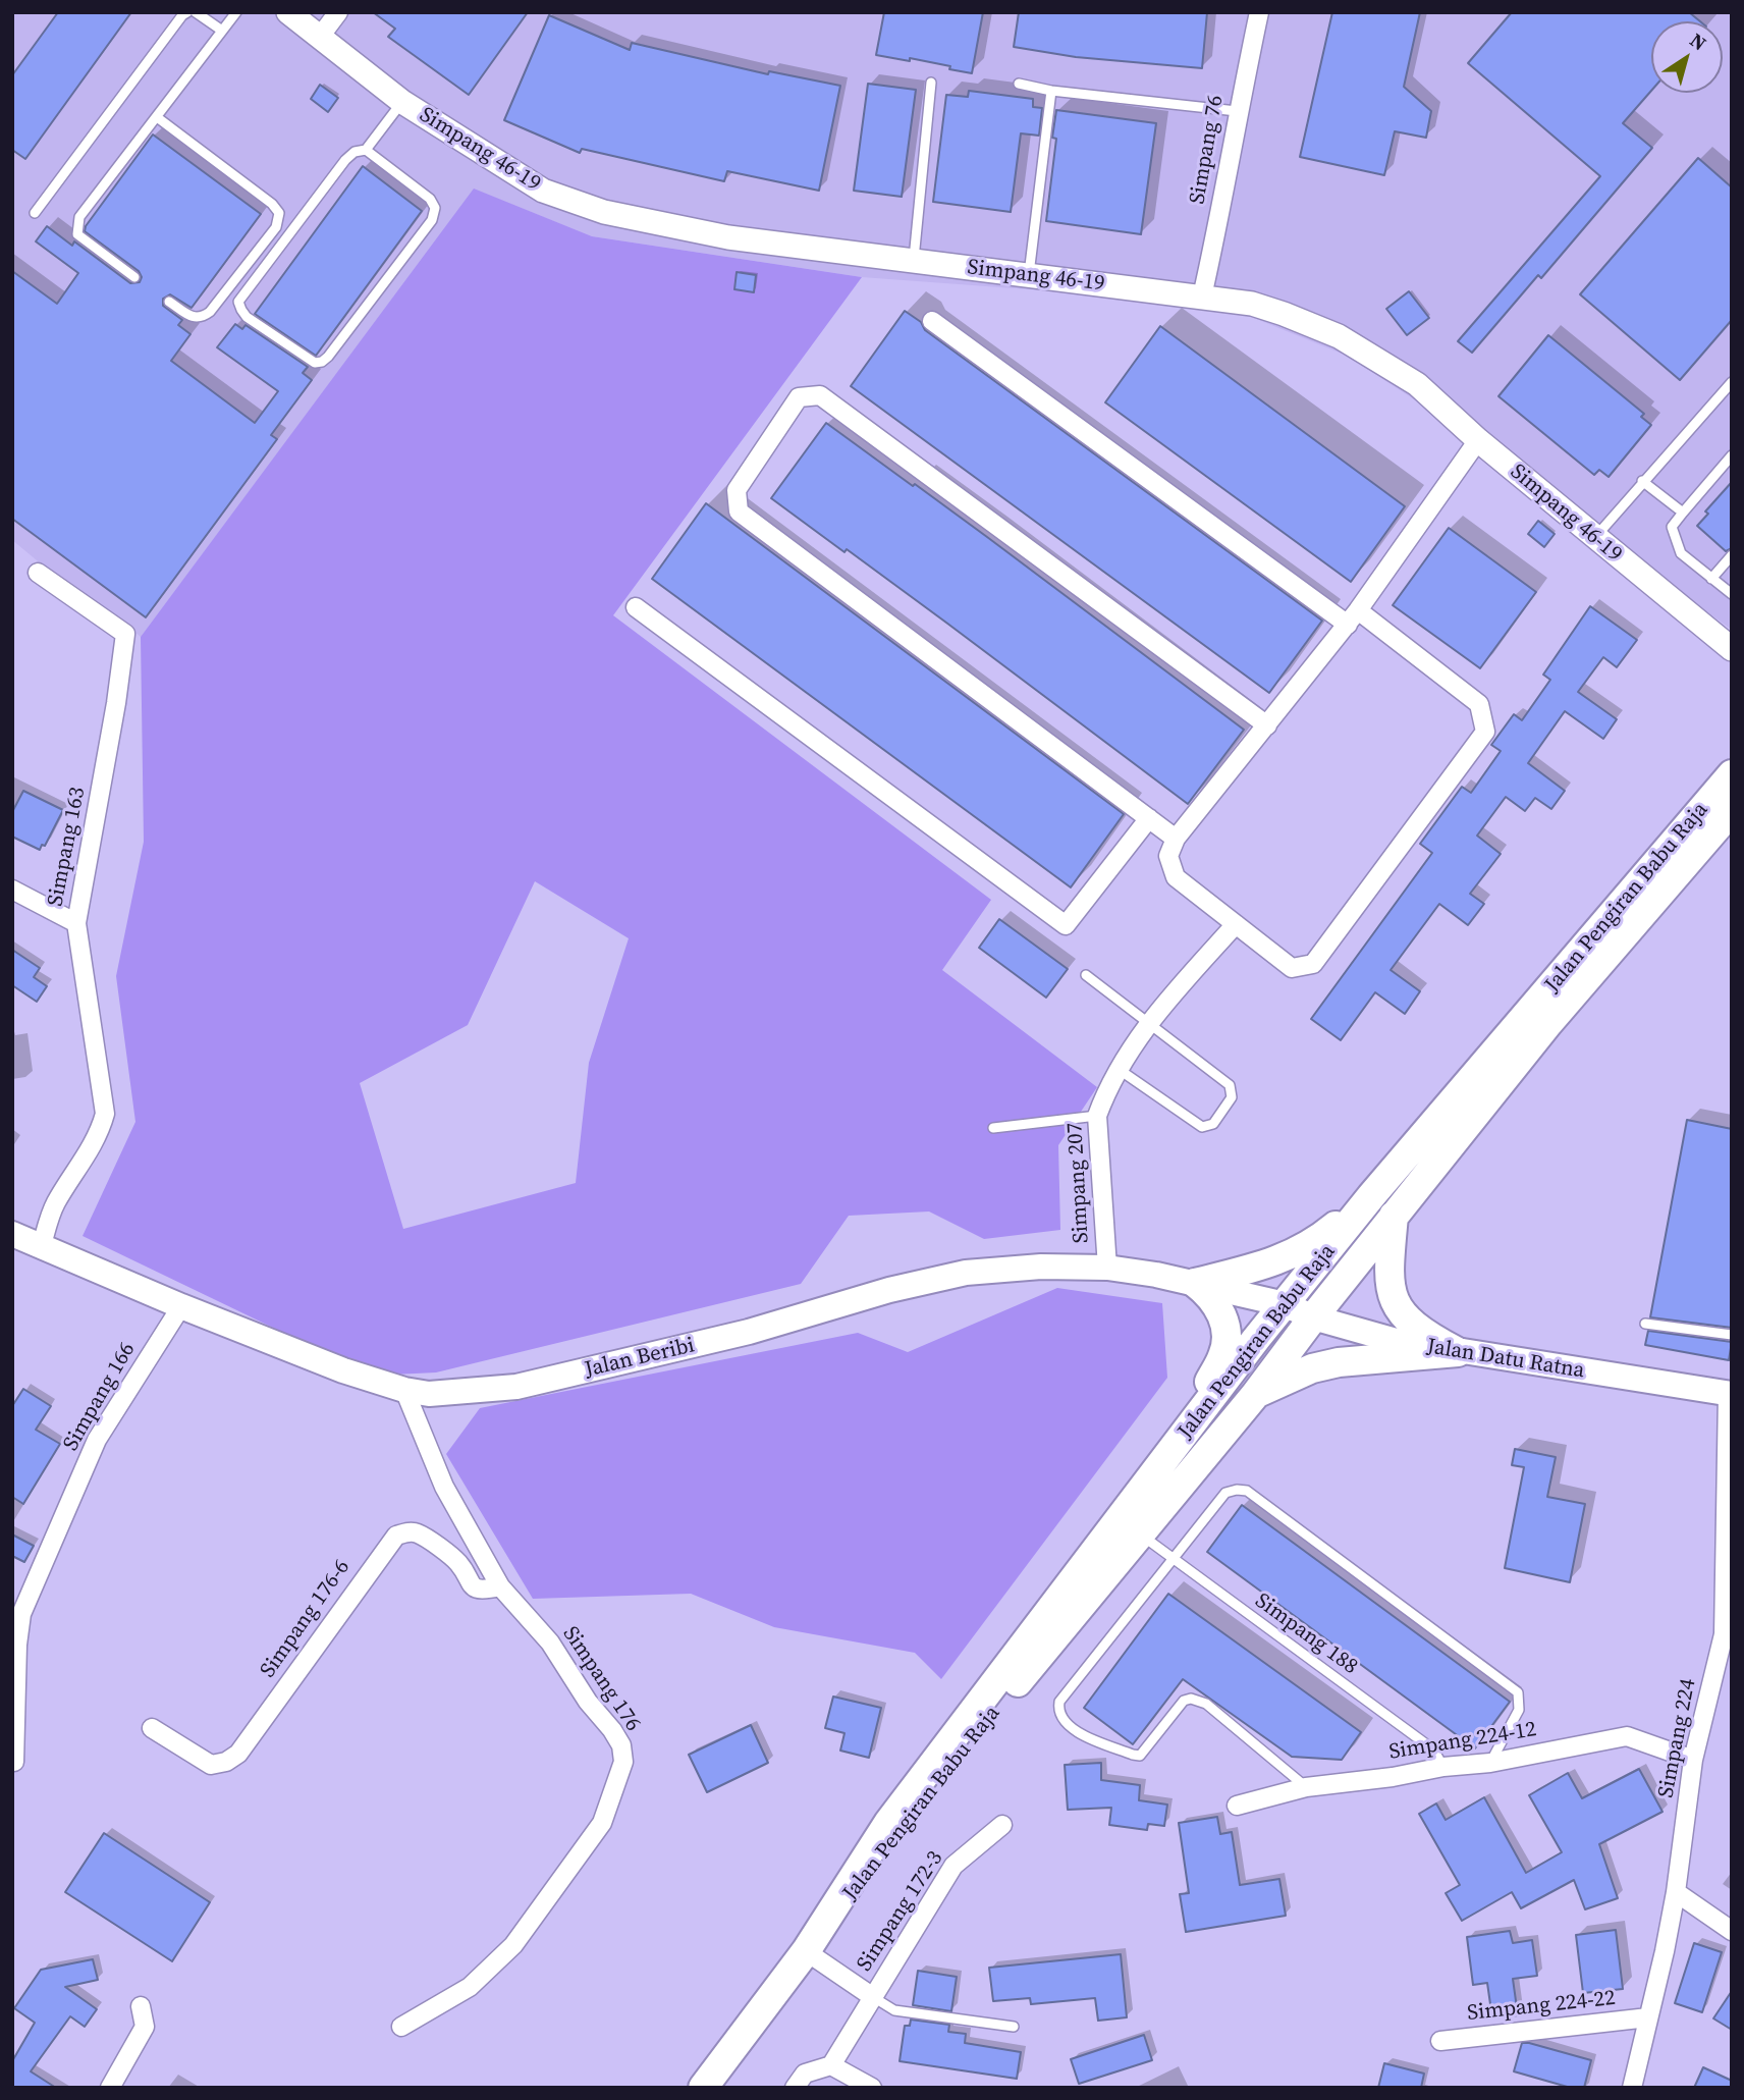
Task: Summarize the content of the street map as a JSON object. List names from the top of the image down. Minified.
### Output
{"streets":{"main road":["Jalan Pengiran Babu Raja","Jalan Beribi","Jalan Datu Ratna"],"street":["Simpang 46-19","Simpang 76","Simpang 163","Simpang 207","Simpang 166","Simpang 176-6","Simpang 176","Simpang 224","Simpang 224-12","Simpang 172-3","Simpang 224-22"],"lane":["Simpang 188"]},"crossings":[["Simpang 46-19","Simpang 76"],["Simpang 163","Jalan Beribi"],["Jalan Pengiran Babu Raja","Jalan Beribi"],["Jalan Pengiran Babu Raja","Jalan Datu Ratna"],["Jalan Pengiran Babu Raja","Simpang 188"],["Simpang 207","Jalan Beribi"],["Jalan Beribi","Jalan Datu Ratna"],["Jalan Beribi","Simpang 166"],["Jalan Beribi","Simpang 176"],["Jalan Datu Ratna","Simpang 224"],["Simpang 176-6","Simpang 176"],["Simpang 188","Simpang 224-12"],["Simpang 224","Simpang 224-12"],["Simpang 224","Simpang 224-22"]],"north":"top right"}
